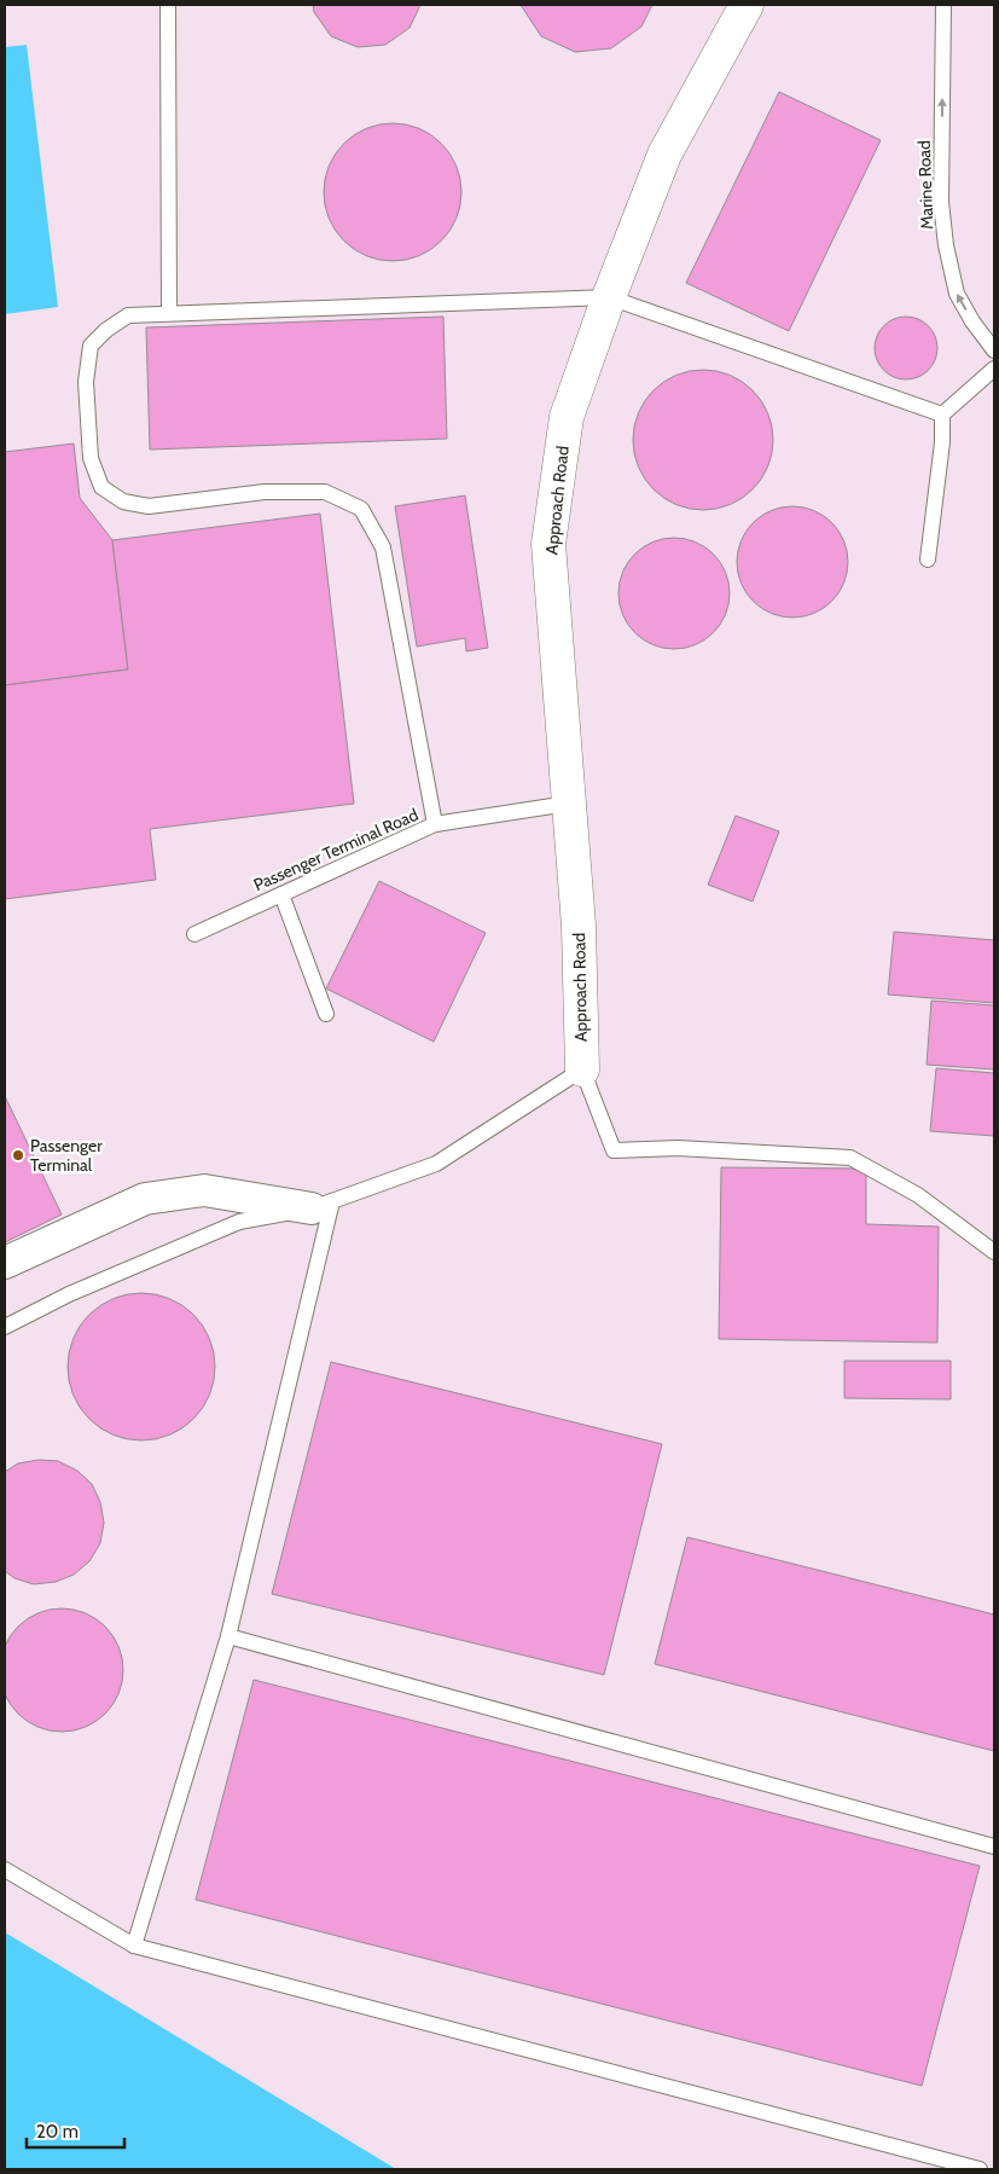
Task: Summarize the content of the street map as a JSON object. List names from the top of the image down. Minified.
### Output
{"streets":{"main road":["Approach Road"],"lane":["Marine Road","Passenger Terminal Road"]},"crossings":[["Approach Road","Passenger Terminal Road"]],"one_way":["Marine Road"],"places":["Passenger Terminal"],"scale_bar":"20 m"}
